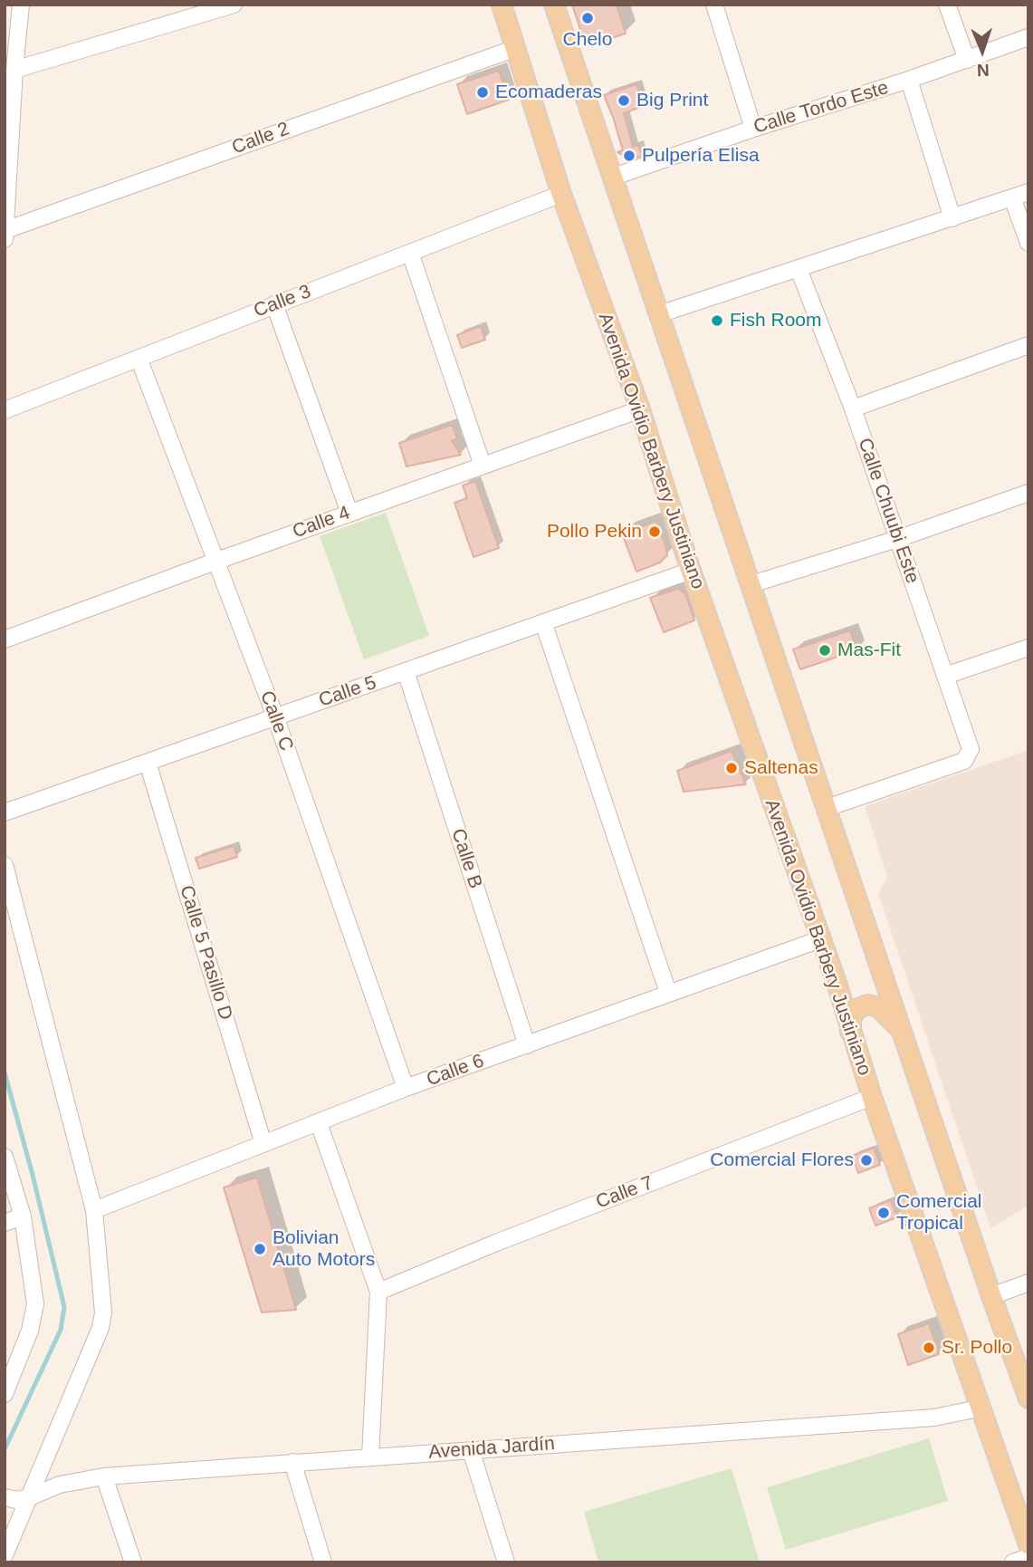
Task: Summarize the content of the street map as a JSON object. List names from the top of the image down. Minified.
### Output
{"streets":{"main road":["Avenida Ovidio Barbery Justiniano"],"street":["Calle Tordo Este","Calle 2","Calle 3","Calle Chuubi Este","Calle 4","Calle 5","Calle C","Calle B","Calle 5 Pasillo D","Calle 6","Calle 7","Avenida Jardín"]},"crossings":[["Calle 2","Avenida Ovidio Barbery Justiniano"],["Calle 3","Avenida Ovidio Barbery Justiniano"],["Calle 3","Calle C"],["Avenida Ovidio Barbery Justiniano","Calle 4"],["Avenida Ovidio Barbery Justiniano","Calle 5"],["Avenida Ovidio Barbery Justiniano","Calle 6"],["Avenida Ovidio Barbery Justiniano","Calle 7"],["Avenida Ovidio Barbery Justiniano","Avenida Jardín"],["Calle 4","Calle C"],["Calle 5","Calle C"],["Calle 5","Calle B"],["Calle 5","Calle 5 Pasillo D"],["Calle C","Calle 6"],["Calle B","Calle 6"],["Calle 5 Pasillo D","Calle 6"]],"places":["Chelo","Ecomaderas","Big Print","Pulpería Elisa","Fish Room","Pollo Pekin","Mas-Fit","Saltenas","Comercial Flores","Comercial Tropical","Bolivian Auto Motors","Sr. Pollo"],"north":"bottom"}
